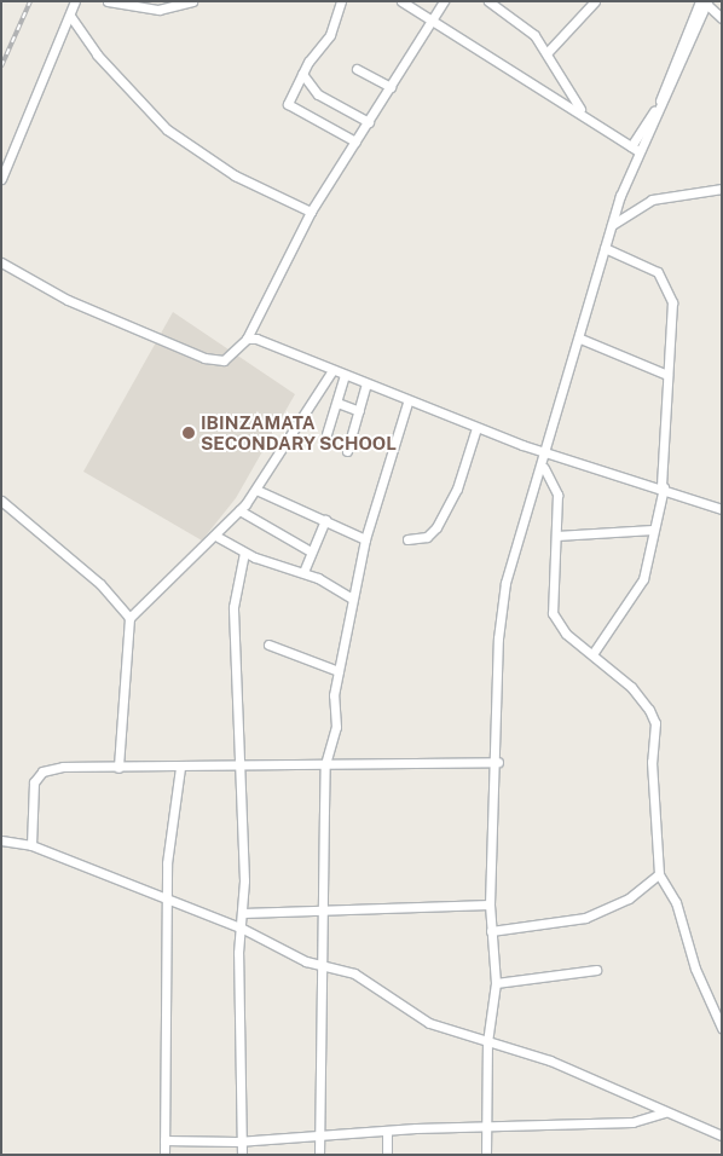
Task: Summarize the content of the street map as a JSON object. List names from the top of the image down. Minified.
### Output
{"places":["IBINZAMATA SECONDARY SCHOOL"]}
